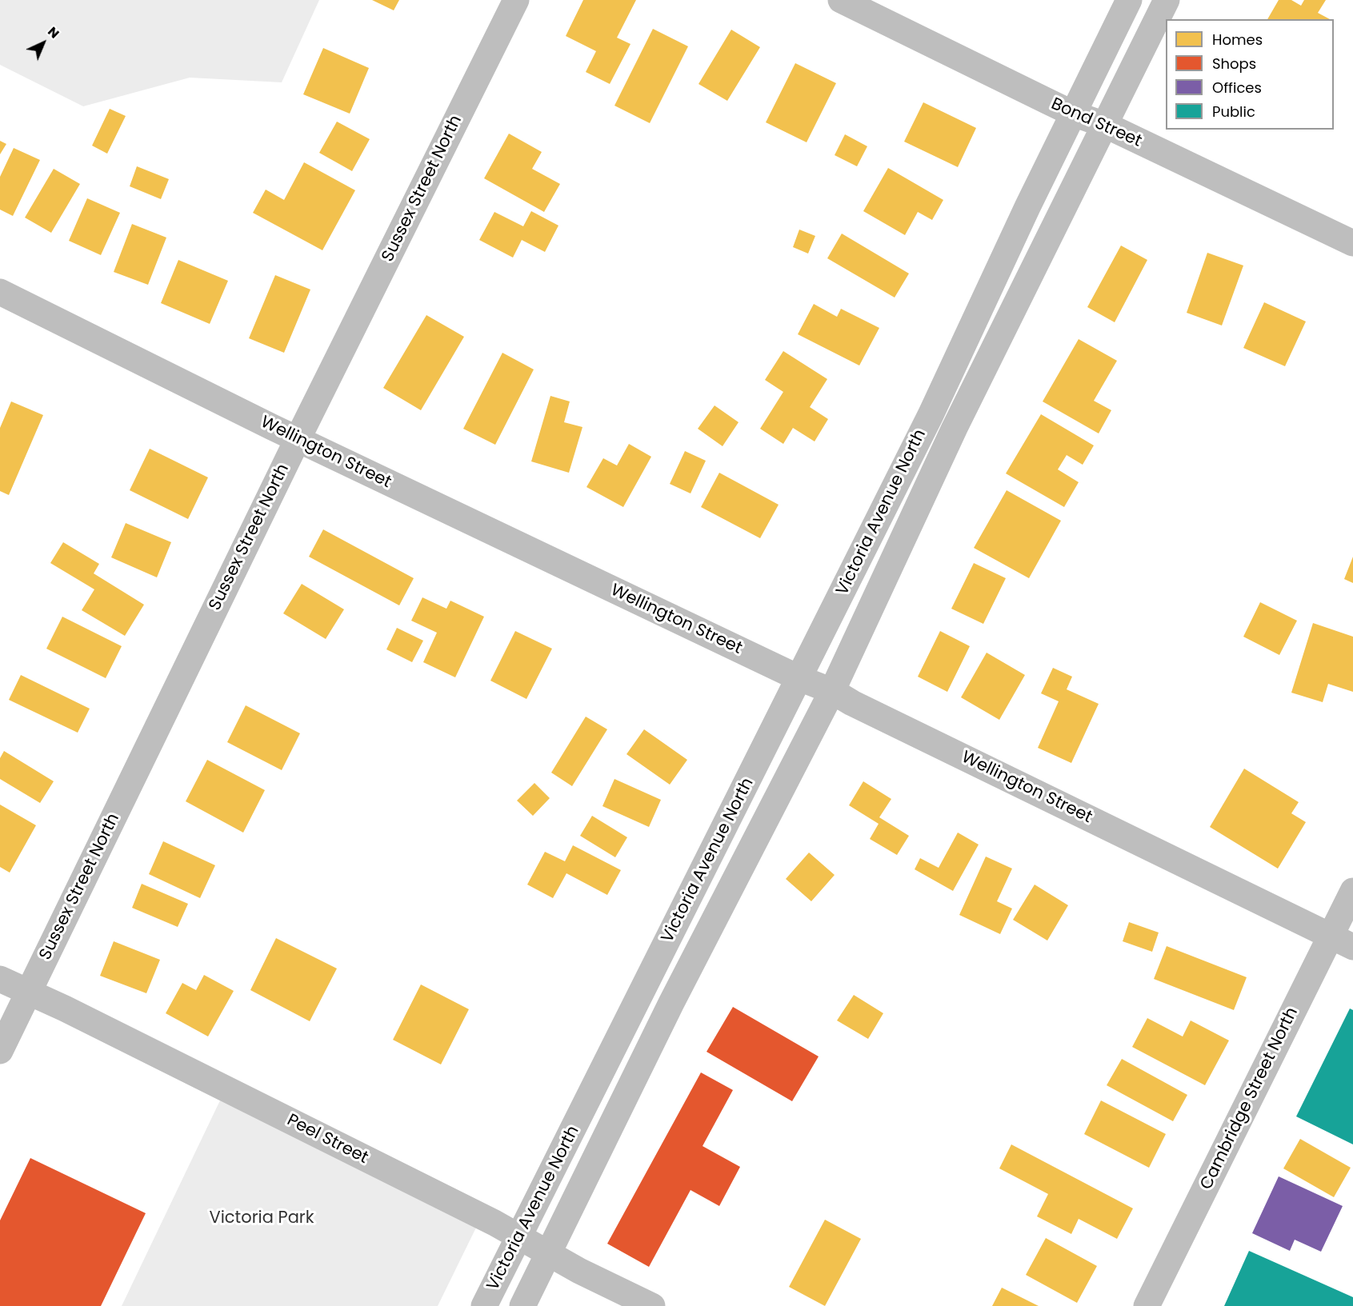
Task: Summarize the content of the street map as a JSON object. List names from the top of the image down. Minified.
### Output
{"streets":{"street":["Bond Street","Sussex Street North","Wellington Street","Victoria Avenue North","Cambridge Street North","Peel Street"]},"crossings":[["Bond Street","Victoria Avenue North"],["Sussex Street North","Wellington Street"],["Sussex Street North","Peel Street"],["Wellington Street","Victoria Avenue North"],["Wellington Street","Cambridge Street North"],["Victoria Avenue North","Peel Street"]],"parks":["Victoria Park"],"legend":["Homes","Shops","Offices","Public"],"north":"top right"}
